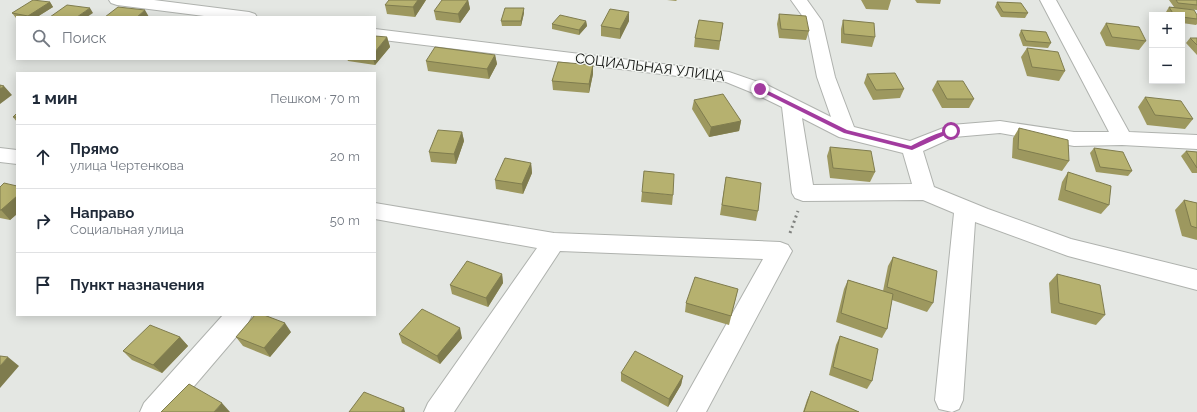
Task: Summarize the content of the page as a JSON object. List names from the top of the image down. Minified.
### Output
{"streets":{"street":["СОЦИАЛЬНАЯ УЛИЦА"]},"page":{"map_buttons":["+","−"],"search":"Поиск","heading":["1 мин","Пешком · 70 m"],"list":[["Прямо","улица Чертенкова","20 m"],["Направо","Социальная улица","50 m"],"Пункт назначения"]}}
